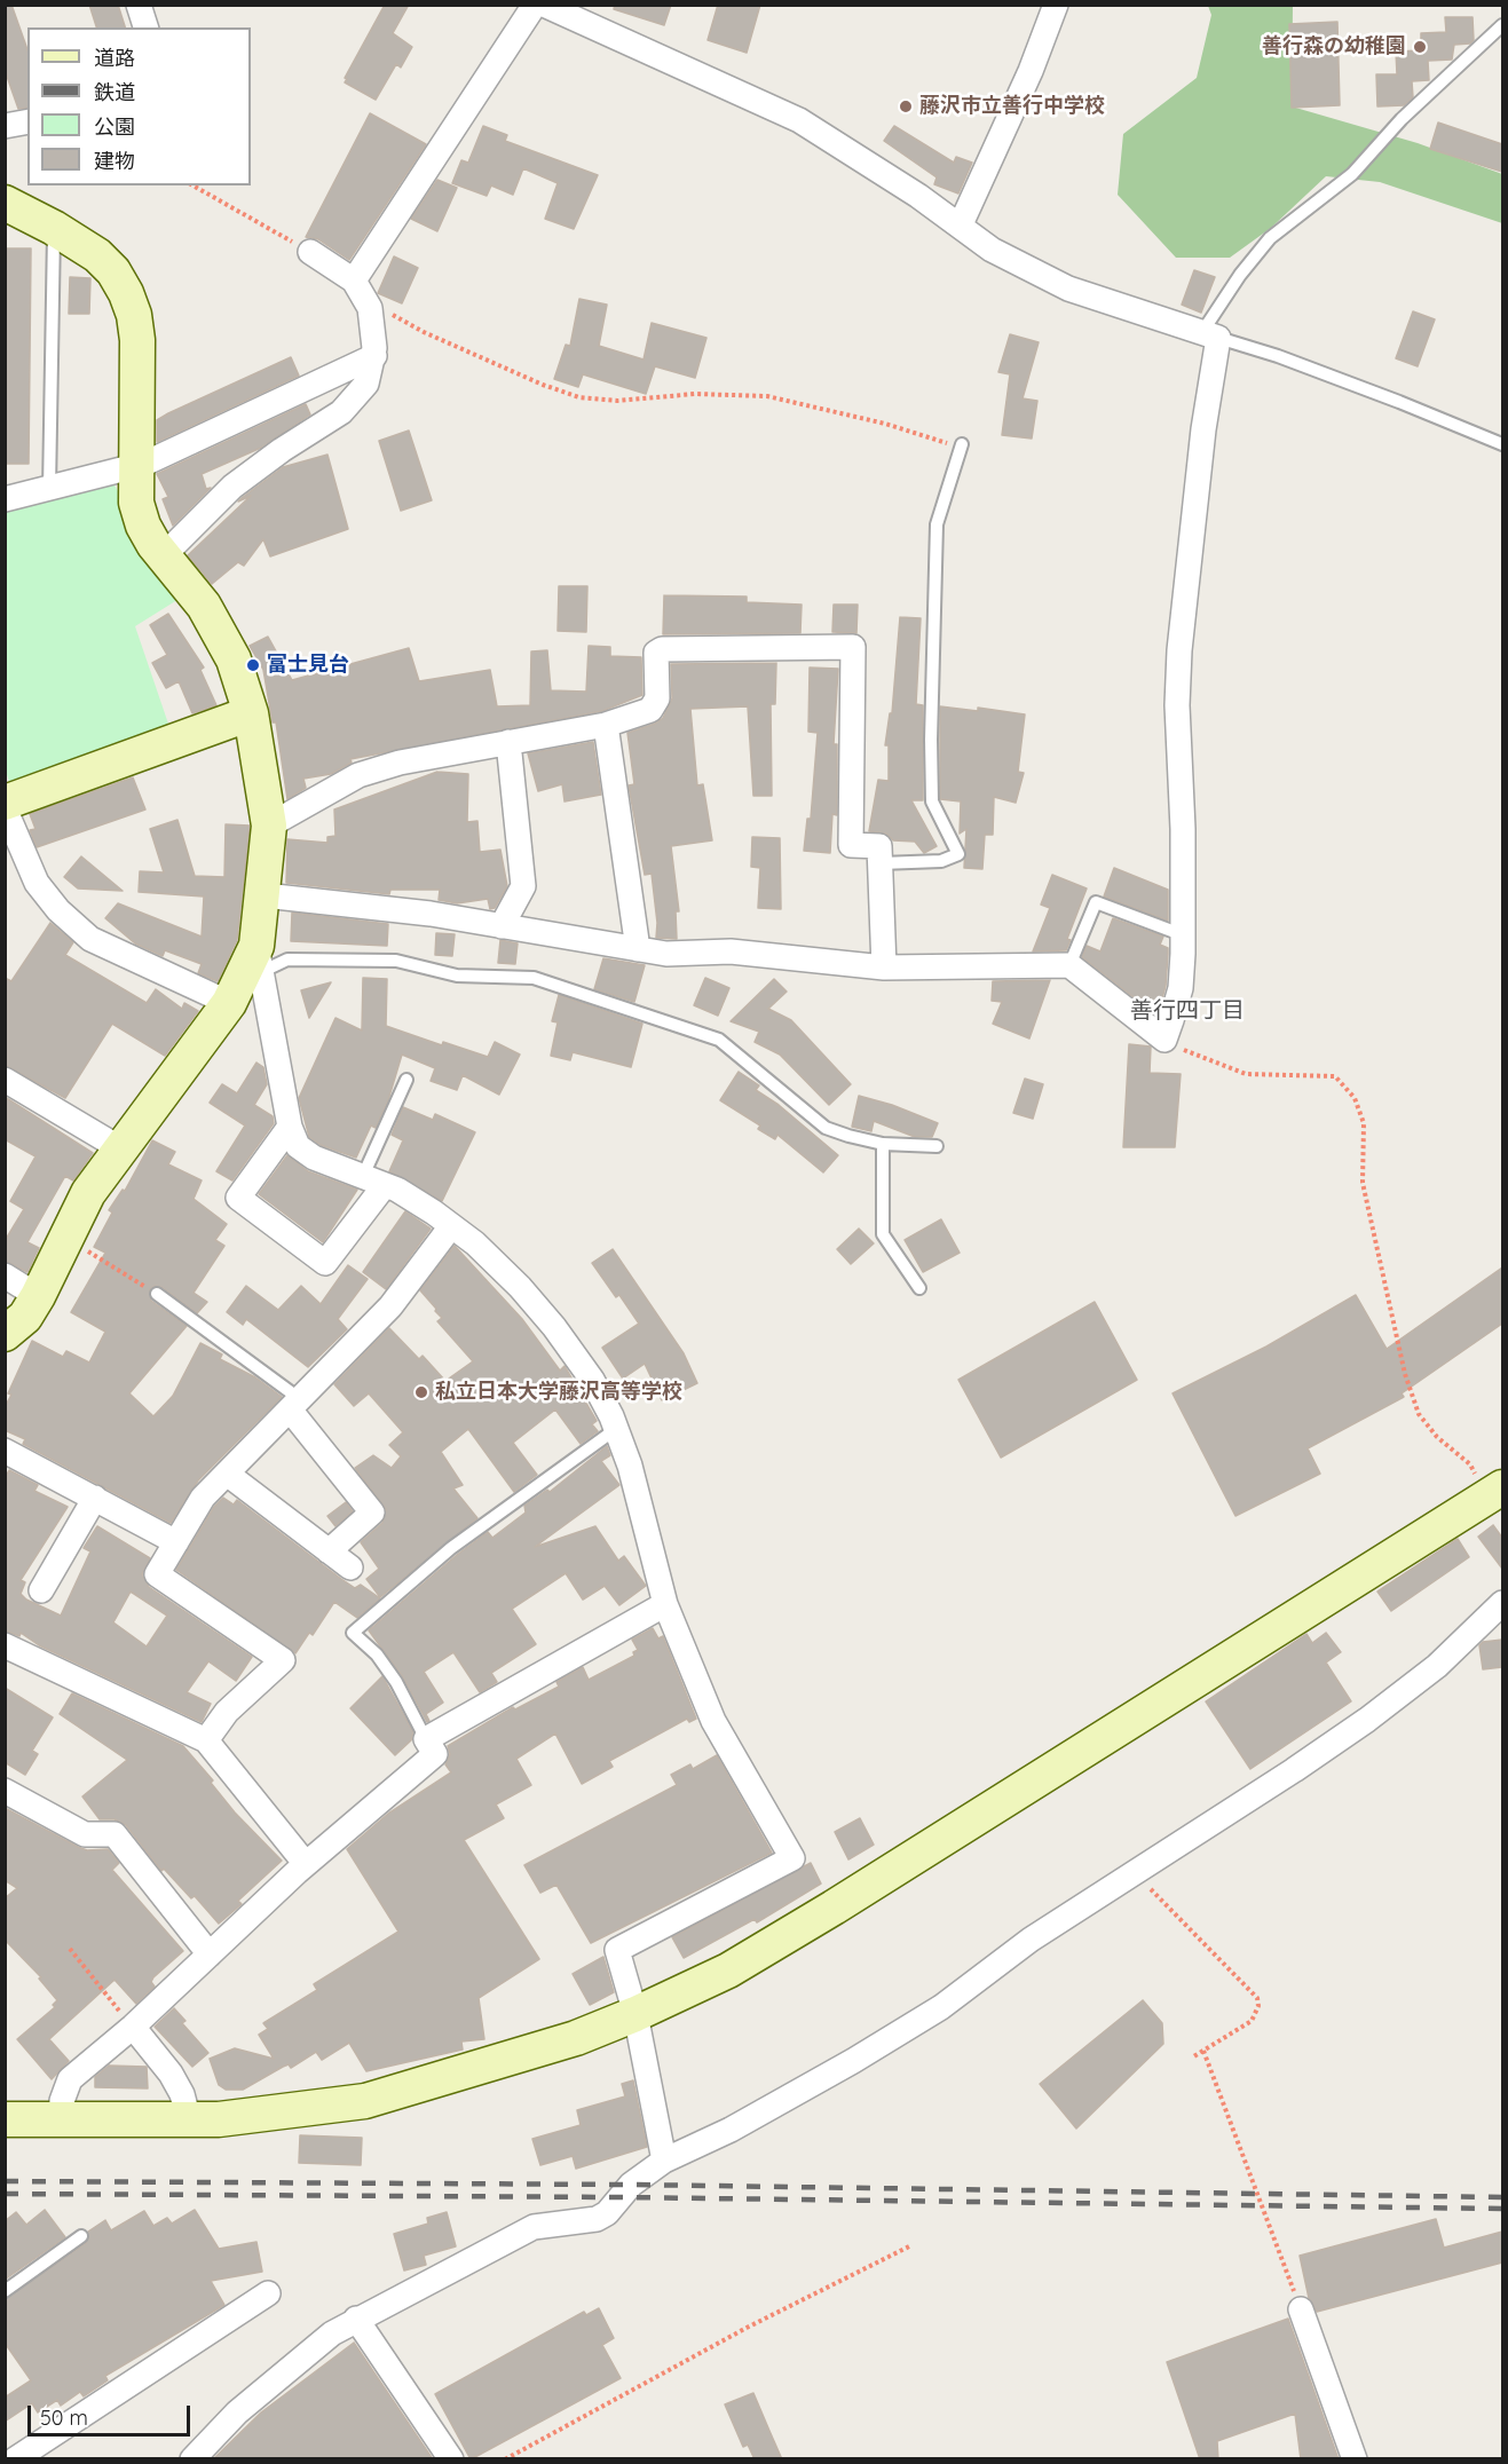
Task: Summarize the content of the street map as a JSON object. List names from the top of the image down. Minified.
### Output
{"districts":["善行四丁目"],"places":["善行森の幼稚園","藤沢市立善行中学校","富士見台","私立日本大学藤沢高等学校"],"legend":["道路","鉄道","公園","建物"],"scale_bar":"50 m"}
